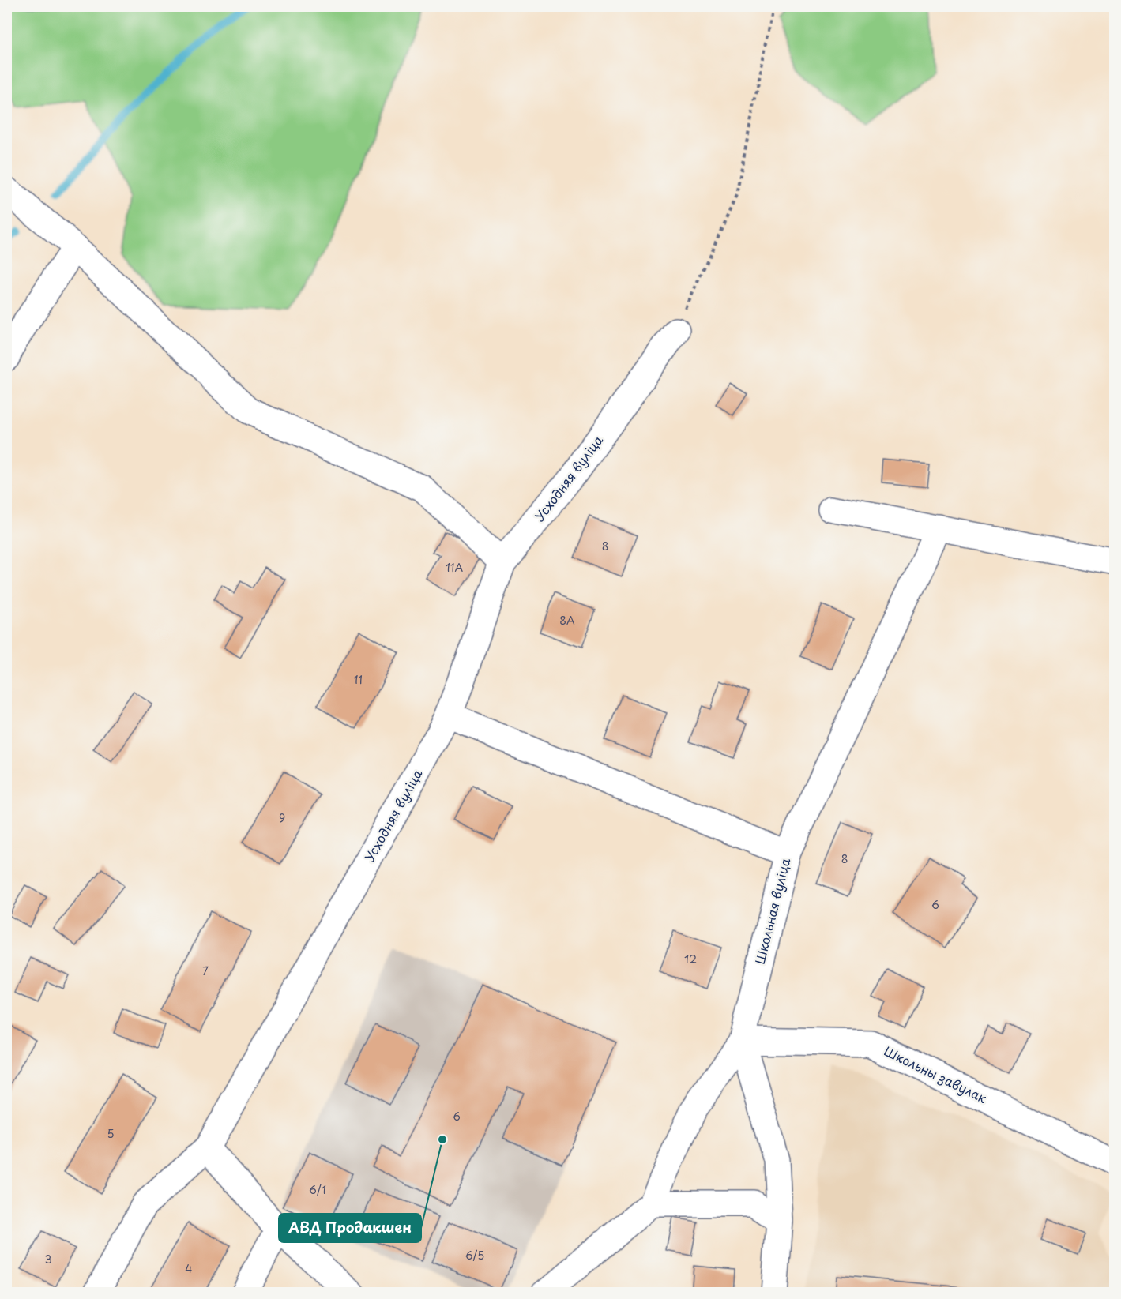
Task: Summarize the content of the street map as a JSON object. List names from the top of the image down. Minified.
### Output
{"streets":{"street":["Усходняя вуліца","Школьная вуліца","Школьны завулак"]},"crossings":[["Школьная вуліца","Школьны завулак"]],"places":["АВД Продакшен"],"house_numbers":["8","11А","8А","11","9","8","6","12","7","6","5","6/1","6/5","3","4"]}
